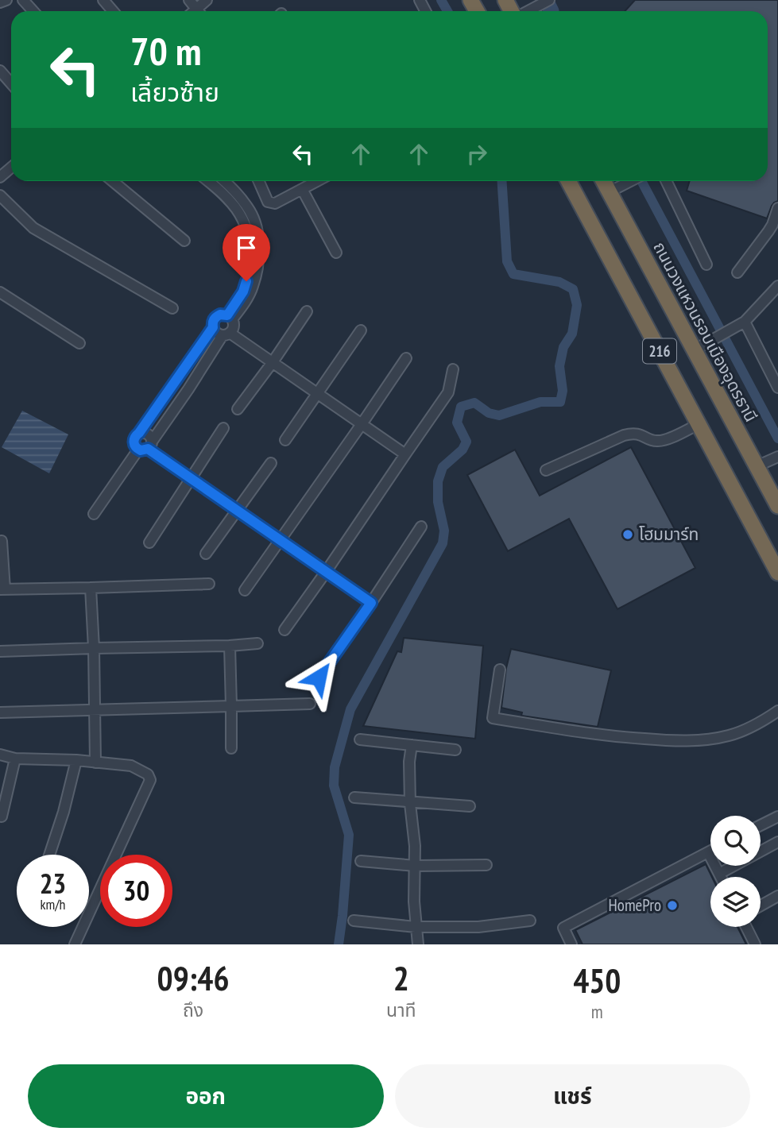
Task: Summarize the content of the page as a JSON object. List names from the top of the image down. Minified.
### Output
{"streets":{"highway":["ถนนวงแหวนรอบเมืองอุดรธานี","216"]},"places":["โฮมมาร์ท","HomePro"],"page":{"turn":["70 m","เลี้ยวซ้าย"],"speed":"23 km/h","limit":"30","eta":["09:46","ถึง","2","นาที","450","m"],"buttons":["ออก","แชร์"]}}
